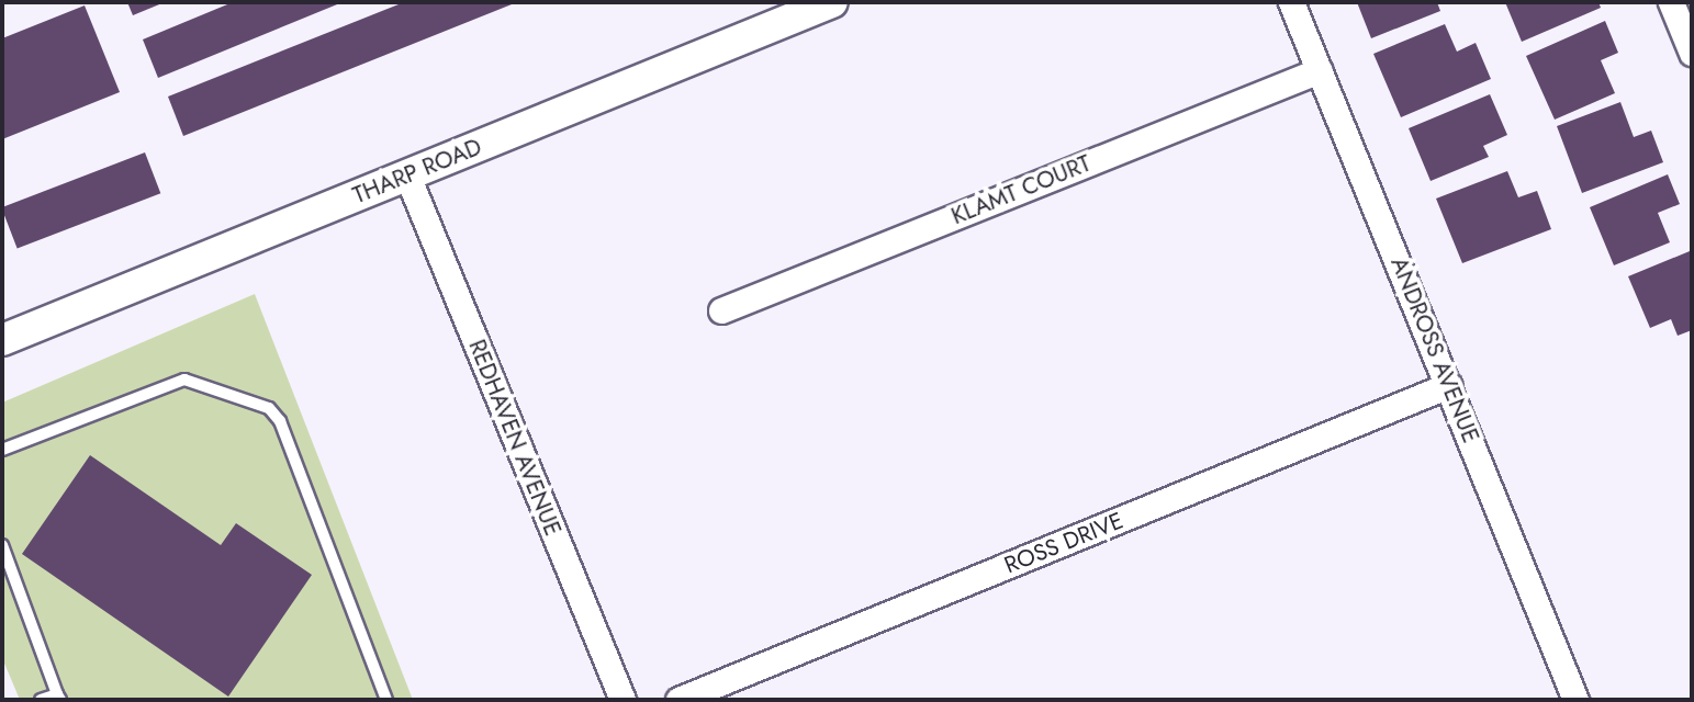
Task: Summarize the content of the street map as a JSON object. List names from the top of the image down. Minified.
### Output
{"streets":{"street":["THARP ROAD","KLAMT COURT","ANDROSS AVENUE","REDHAVEN AVENUE","ROSS DRIVE"]},"crossings":[["THARP ROAD","REDHAVEN AVENUE"],["KLAMT COURT","ANDROSS AVENUE"],["ANDROSS AVENUE","ROSS DRIVE"]]}
